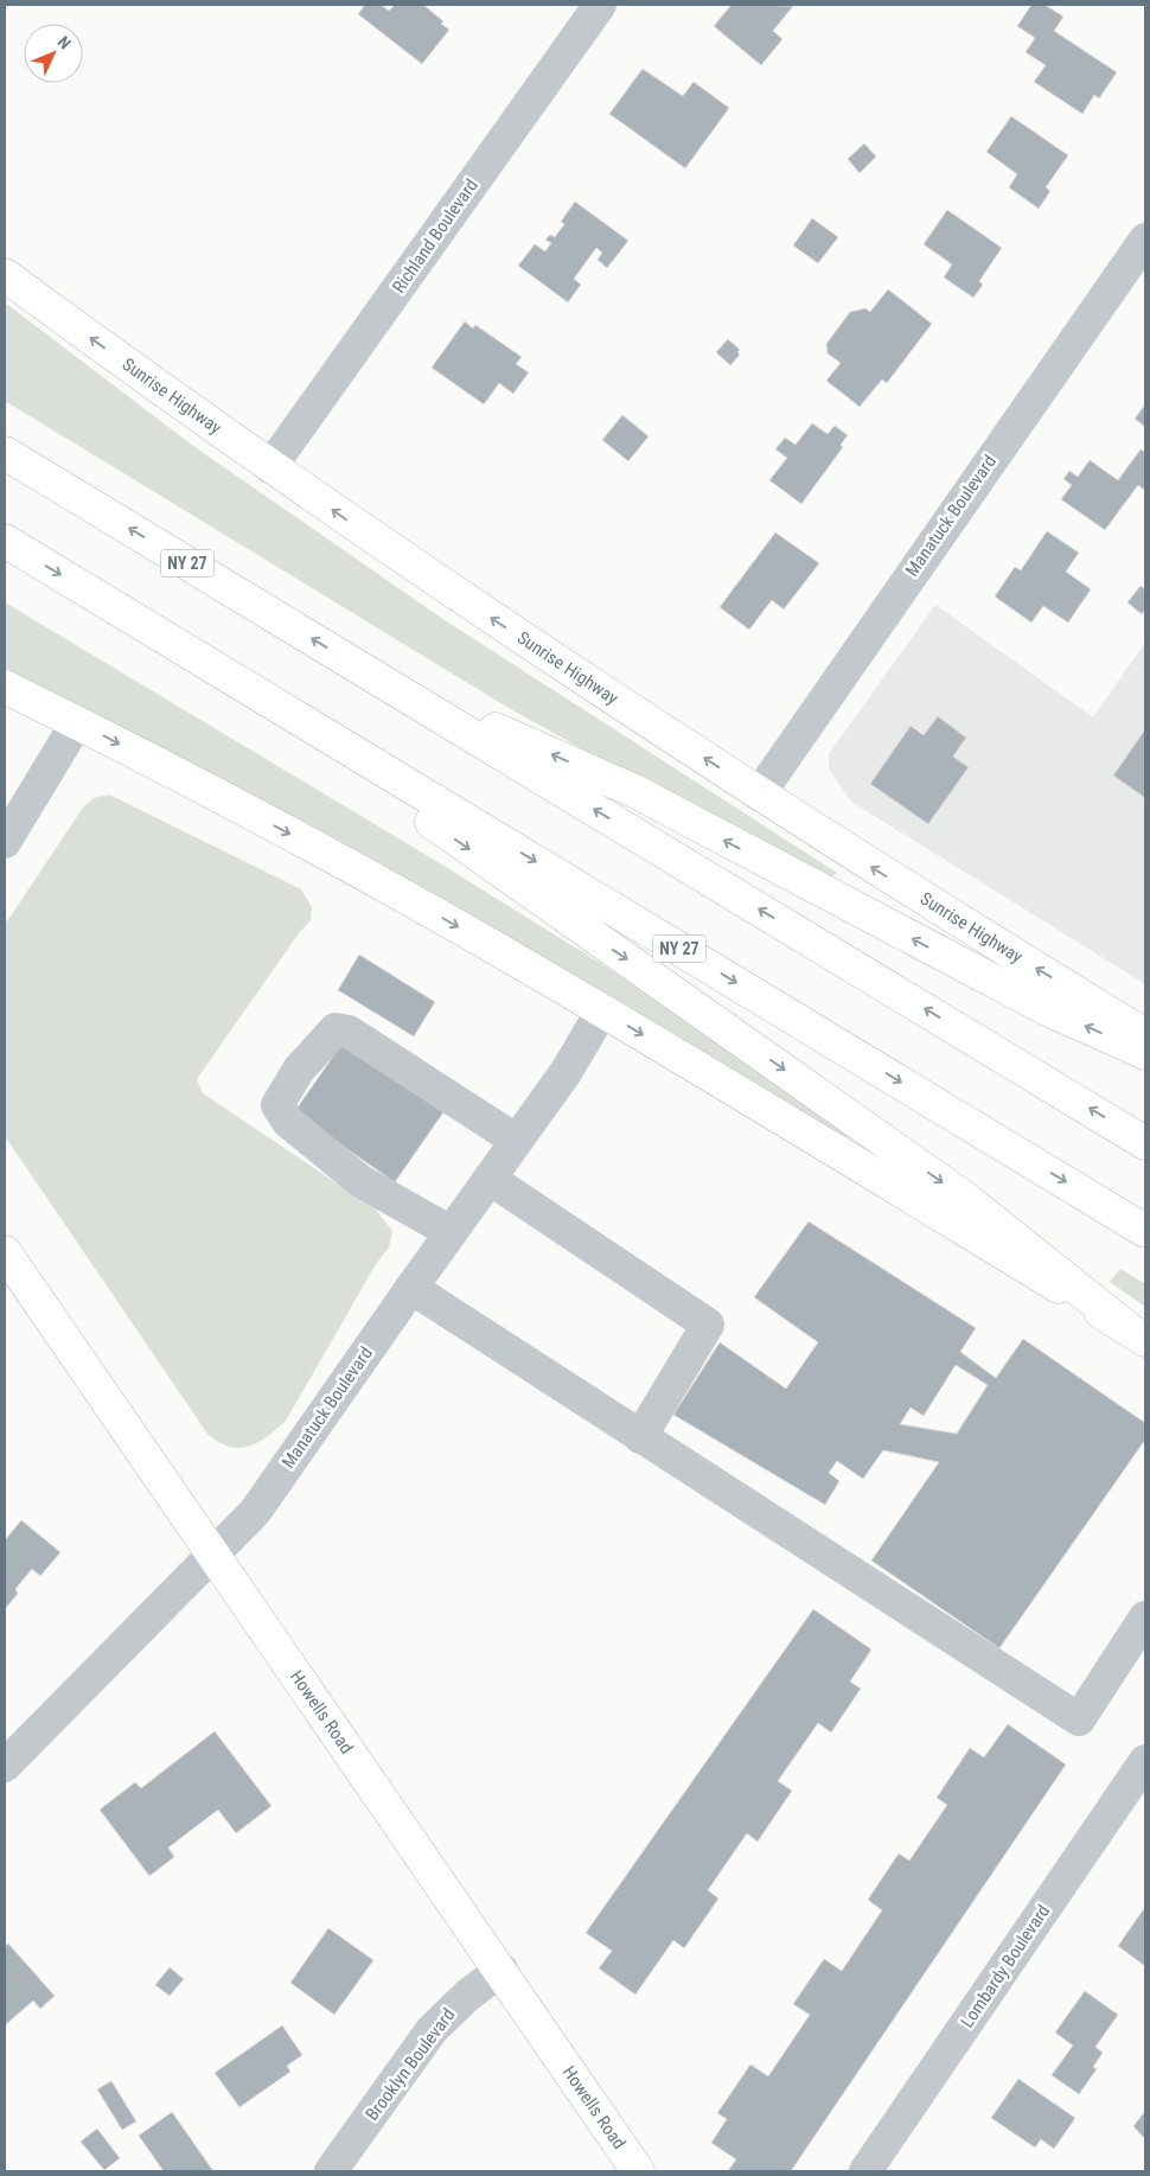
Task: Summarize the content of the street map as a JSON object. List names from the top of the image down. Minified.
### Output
{"streets":{"main road":["Sunrise Highway","NY 27","Howells Road"],"street":["Richland Boulevard","Manatuck Boulevard","Lombardy Boulevard","Brooklyn Boulevard"]},"crossings":[["Richland Boulevard","Sunrise Highway"],["Sunrise Highway","Manatuck Boulevard"],["Manatuck Boulevard","Howells Road"],["Howells Road","Brooklyn Boulevard"]],"north":"top right"}
